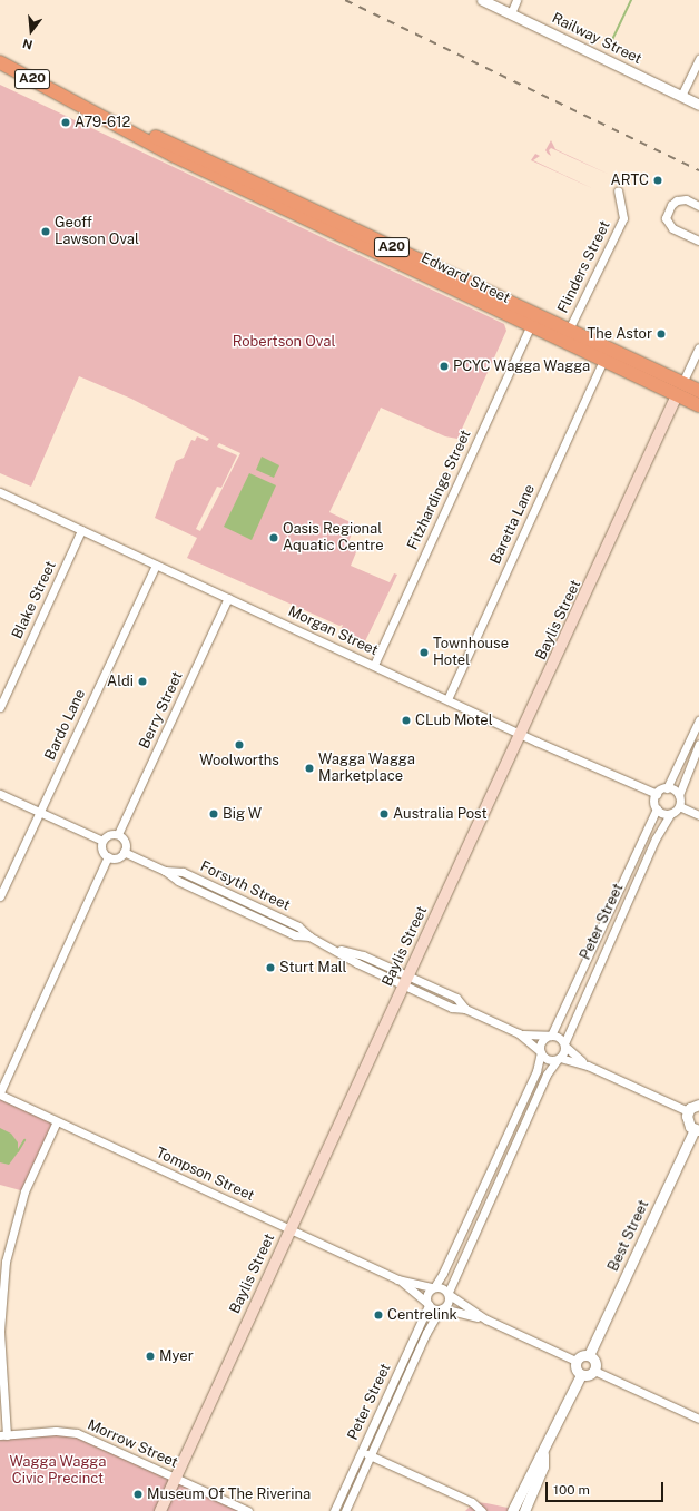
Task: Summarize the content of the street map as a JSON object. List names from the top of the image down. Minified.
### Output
{"streets":{"highway":["A20","Edward Street"],"main road":["Baylis Street"],"street":["Railway Street","Flinders Street","Fitzhardinge Street","Baretta Lane","Blake Street","Morgan Street","Berry Street","Bardo Lane","Forsyth Street","Peter Street","Tompson Street","Best Street","Morrow Street"]},"crossings":[["Flinders Street","Edward Street"],["Edward Street","Fitzhardinge Street"],["Edward Street","Baretta Lane"],["Edward Street","Baylis Street"],["Fitzhardinge Street","Morgan Street"],["Baretta Lane","Morgan Street"],["Blake Street","Morgan Street"],["Baylis Street","Morgan Street"],["Baylis Street","Forsyth Street"],["Baylis Street","Tompson Street"],["Baylis Street","Morrow Street"],["Morgan Street","Berry Street"],["Morgan Street","Bardo Lane"],["Morgan Street","Peter Street"],["Berry Street","Forsyth Street"],["Forsyth Street","Peter Street"],["Peter Street","Tompson Street"]],"parks":["Robertson Oval","Wagga Wagga Civic Precinct"],"places":["A79-612","ARTC","Geoff Lawson Oval","The Astor","PCYC Wagga Wagga","Oasis Regional Aquatic Centre","Townhouse Hotel","Aldi","CLub Motel","Woolworths","Wagga Wagga Marketplace","Big W","Australia Post","Sturt Mall","Centrelink","Myer","Museum Of The Riverina"],"scale_bar":"100 m","north":"bottom"}
